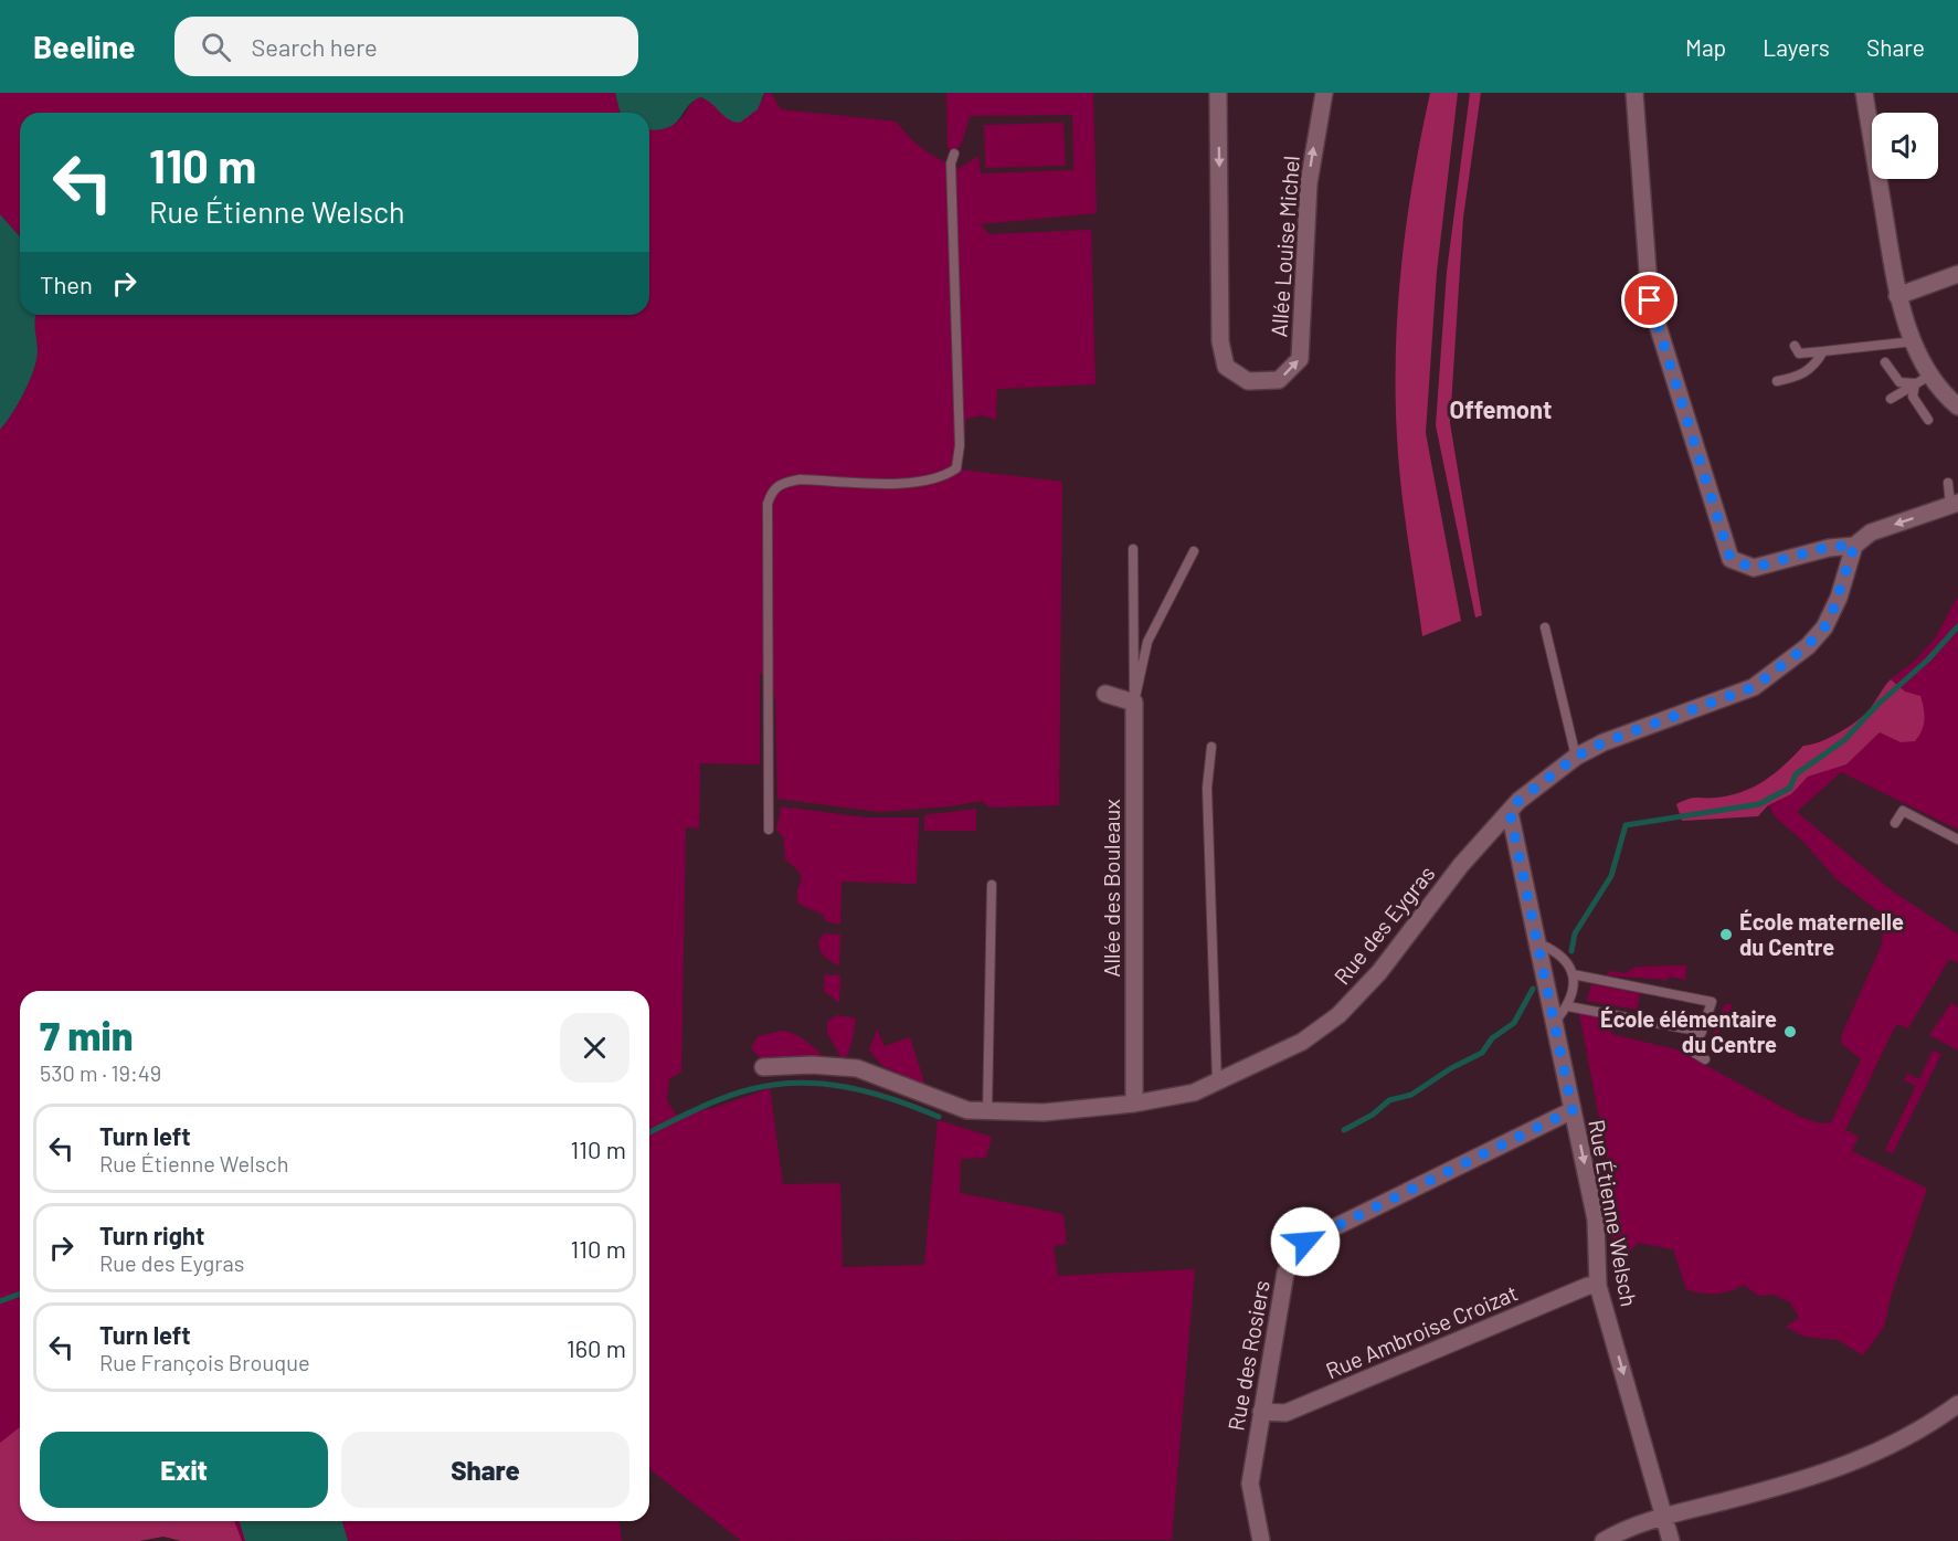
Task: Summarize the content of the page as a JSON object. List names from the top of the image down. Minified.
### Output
{"streets":{"street":["Allée Louise Michel","Allée des Bouleaux","Rue des Eygras","Rue Étienne Welsch","Rue Ambroise Croizat","Rue des Rosiers"]},"crossings":[["Allée des Bouleaux","Rue des Eygras"],["Rue des Eygras","Rue Étienne Welsch"],["Rue Étienne Welsch","Rue Ambroise Croizat"],["Rue Étienne Welsch","Rue des Rosiers"],["Rue Ambroise Croizat","Rue des Rosiers"]],"one_way":["Rue Étienne Welsch"],"districts":["Offemont"],"places":["École maternelle du Centre","École élémentaire du Centre"],"page":{"header":"Beeline","search":"Search here","nav":["Map","Layers","Share"],"turn":["110 m","Rue Étienne Welsch"],"then":"Then","heading":["7 min","530 m · 19:49"],"list":[{"name":"Turn left","note":"Rue Étienne Welsch","value":"110 m"},{"name":"Turn right","note":"Rue des Eygras","value":"110 m"},{"name":"Turn left","note":"Rue François Brouque","value":"160 m"}],"buttons":["Exit","Share"]}}
